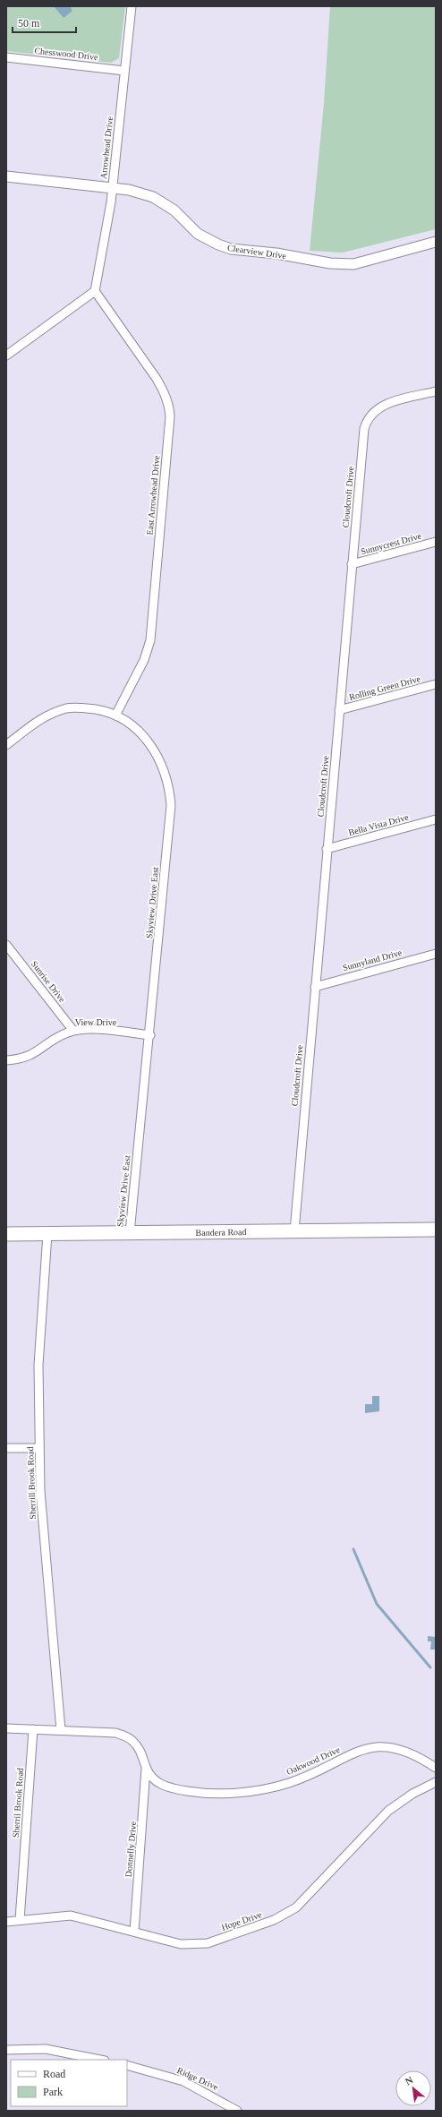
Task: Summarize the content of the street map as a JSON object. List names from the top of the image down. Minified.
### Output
{"streets":{"main road":["Bandera Road"],"street":["Chesswood Drive","Arrowhead Drive","Clearview Drive","East Arrowhead Drive","Cloudcroft Drive","Sunnycrest Drive","Rolling Green Drive","Bella Vista Drive","Skyview Drive East","Sunnyland Drive","Sunrise Drive","View Drive","Sherrill Brook Road","Oakwood Drive","Sherril Brook Road","Donnelly Drive","Hope Drive","Ridge Drive"]},"crossings":[["Chesswood Drive","Arrowhead Drive"],["Arrowhead Drive","Clearview Drive"],["Arrowhead Drive","East Arrowhead Drive"],["East Arrowhead Drive","Skyview Drive East"],["Cloudcroft Drive","Sunnycrest Drive"],["Cloudcroft Drive","Rolling Green Drive"],["Cloudcroft Drive","Bella Vista Drive"],["Cloudcroft Drive","Sunnyland Drive"],["Cloudcroft Drive","Bandera Road"],["Skyview Drive East","View Drive"],["Skyview Drive East","Bandera Road"],["Sunrise Drive","View Drive"],["Bandera Road","Sherrill Brook Road"],["Sherrill Brook Road","Oakwood Drive"],["Oakwood Drive","Sherril Brook Road"],["Oakwood Drive","Donnelly Drive"],["Sherril Brook Road","Hope Drive"],["Donnelly Drive","Hope Drive"]],"legend":["Road","Park"],"scale_bar":"50 m","north":"top left"}
